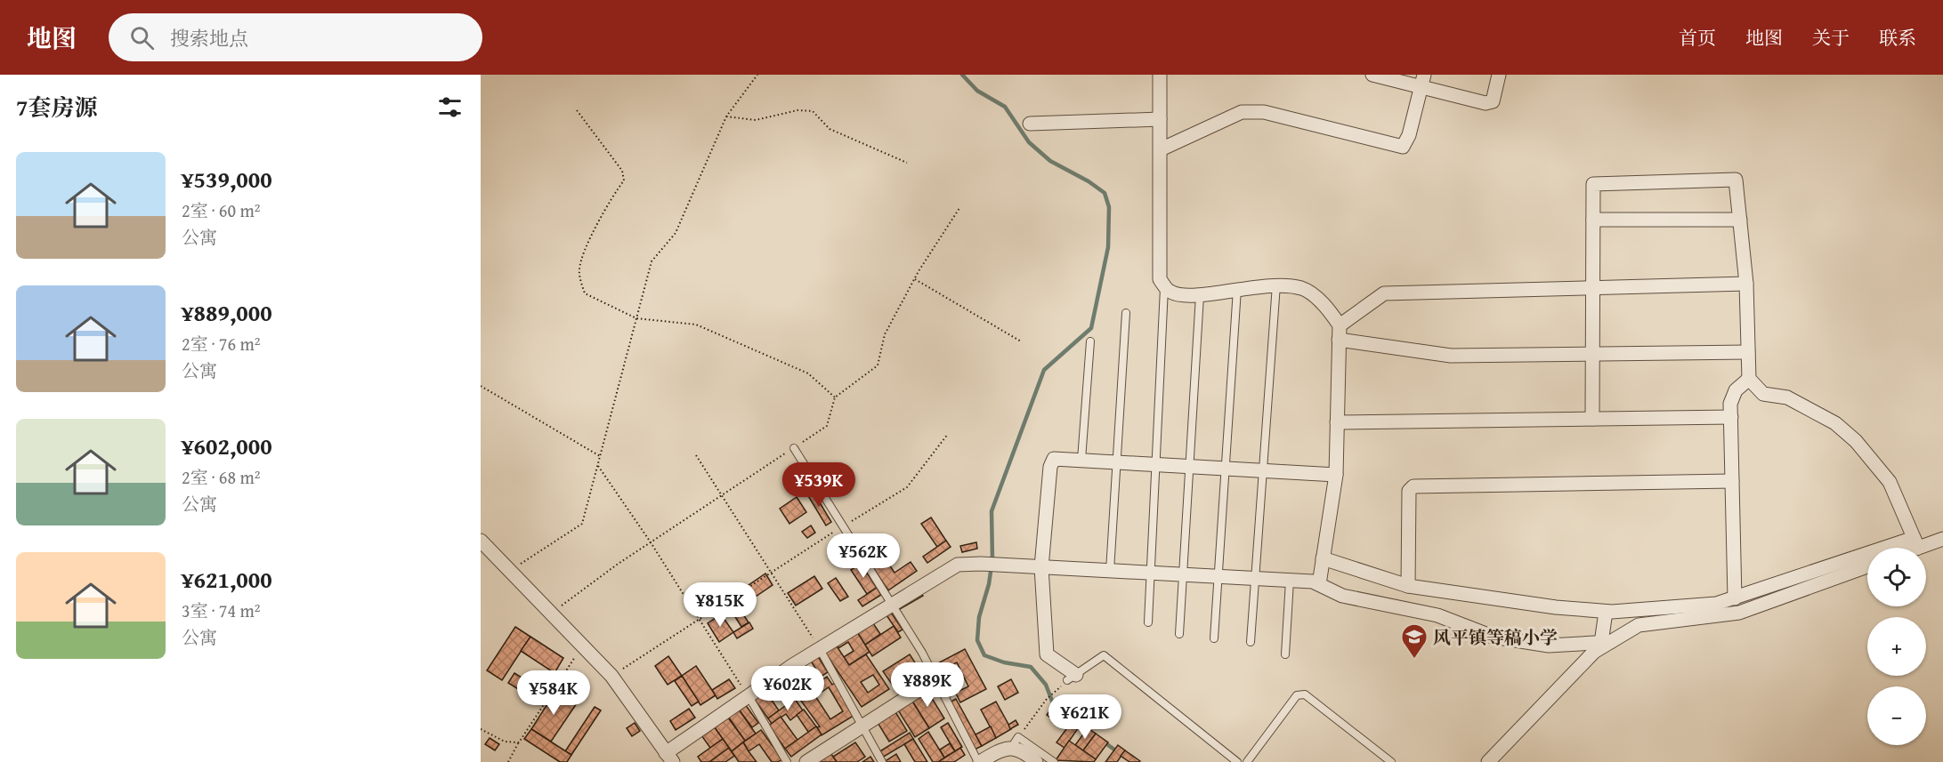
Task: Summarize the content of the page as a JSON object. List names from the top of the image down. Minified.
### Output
{"places":{"school or university":["风平镇等稿小学"]},"page":{"header":"地图","search":"搜索地点","nav":["首页","地图","关于","联系"],"heading":"7套房源","list":[{"name":"¥539,000","note":"2室 · 60 m² · 公寓"},{"name":"¥889,000","note":"2室 · 76 m² · 公寓"},{"name":"¥602,000","note":"2室 · 68 m² · 公寓"},{"name":"¥621,000","note":"3室 · 74 m² · 公寓"}],"price":["¥539K","¥562K","¥815K","¥889K","¥602K","¥584K","¥621K"],"map_buttons":["+","−"]}}
